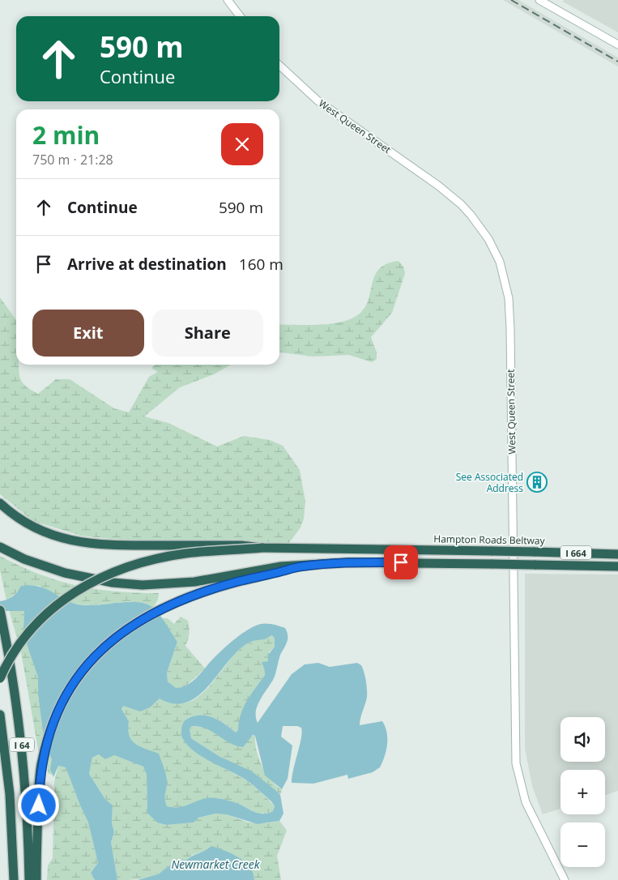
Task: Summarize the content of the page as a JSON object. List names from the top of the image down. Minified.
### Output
{"streets":{"highway":["Hampton Roads Beltway","I 664","I 64"],"main road":["West Queen Street"]},"water":["Newmarket Creek"],"places":{"building":["See Associated Address"]},"page":{"turn":["590 m","Continue"],"heading":["2 min","750 m · 21:28"],"list":[{"name":"Continue","value":"590 m"},{"name":"Arrive at destination","value":"160 m"}],"buttons":["Exit","Share"],"map_buttons":["+","−"]}}
